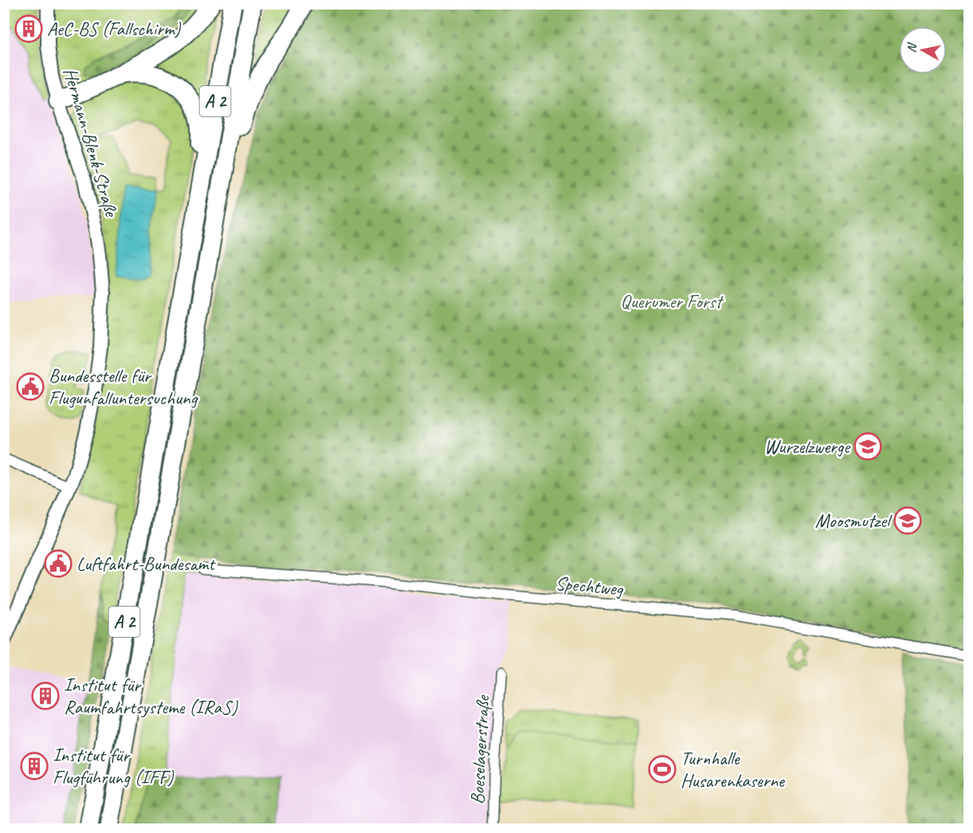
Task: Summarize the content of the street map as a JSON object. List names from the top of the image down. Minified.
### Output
{"streets":{"highway":["A 2"],"street":["Hermann-Blenk-Straße","Spechtweg","Boeselagerstraße"]},"parks":["Querumer Forst"],"places":{"building":["AeC-BS (Fallschirm)","Institut für Raumfahrtsysteme (IRaS)","Institut für Flugführung (IFF)"],"public building":["Bundesstelle für Flugunfalluntersuchung","Luftfahrt-Bundesamt"],"school or university":["Wurzelzwerge","Moosmutzel"],"sports":["Turnhalle Husarenkaserne"]},"north":"left"}
